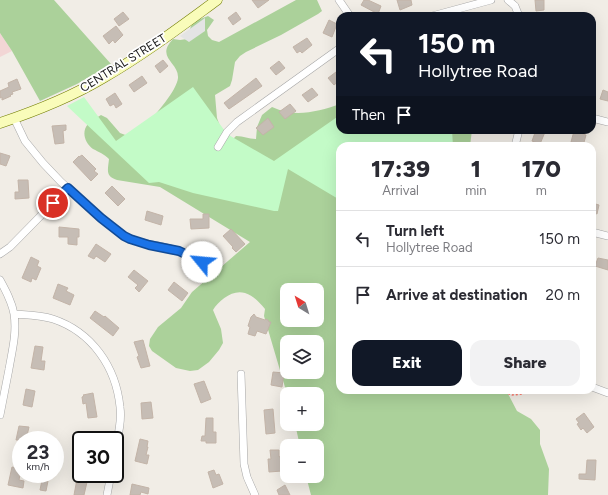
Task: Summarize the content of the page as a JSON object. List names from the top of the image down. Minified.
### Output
{"streets":{"main road":["CENTRAL STREET"]},"north":"top left","page":{"turn":["150 m","Hollytree Road"],"then":"Then","eta":["17:39","Arrival","1","min","170","m"],"list":[{"name":"Turn left","note":"Hollytree Road","value":"150 m"},{"name":"Arrive at destination","value":"20 m"}],"map_buttons":["+","−"],"buttons":["Exit","Share"],"speed":"23 km/h","limit":"30"}}
